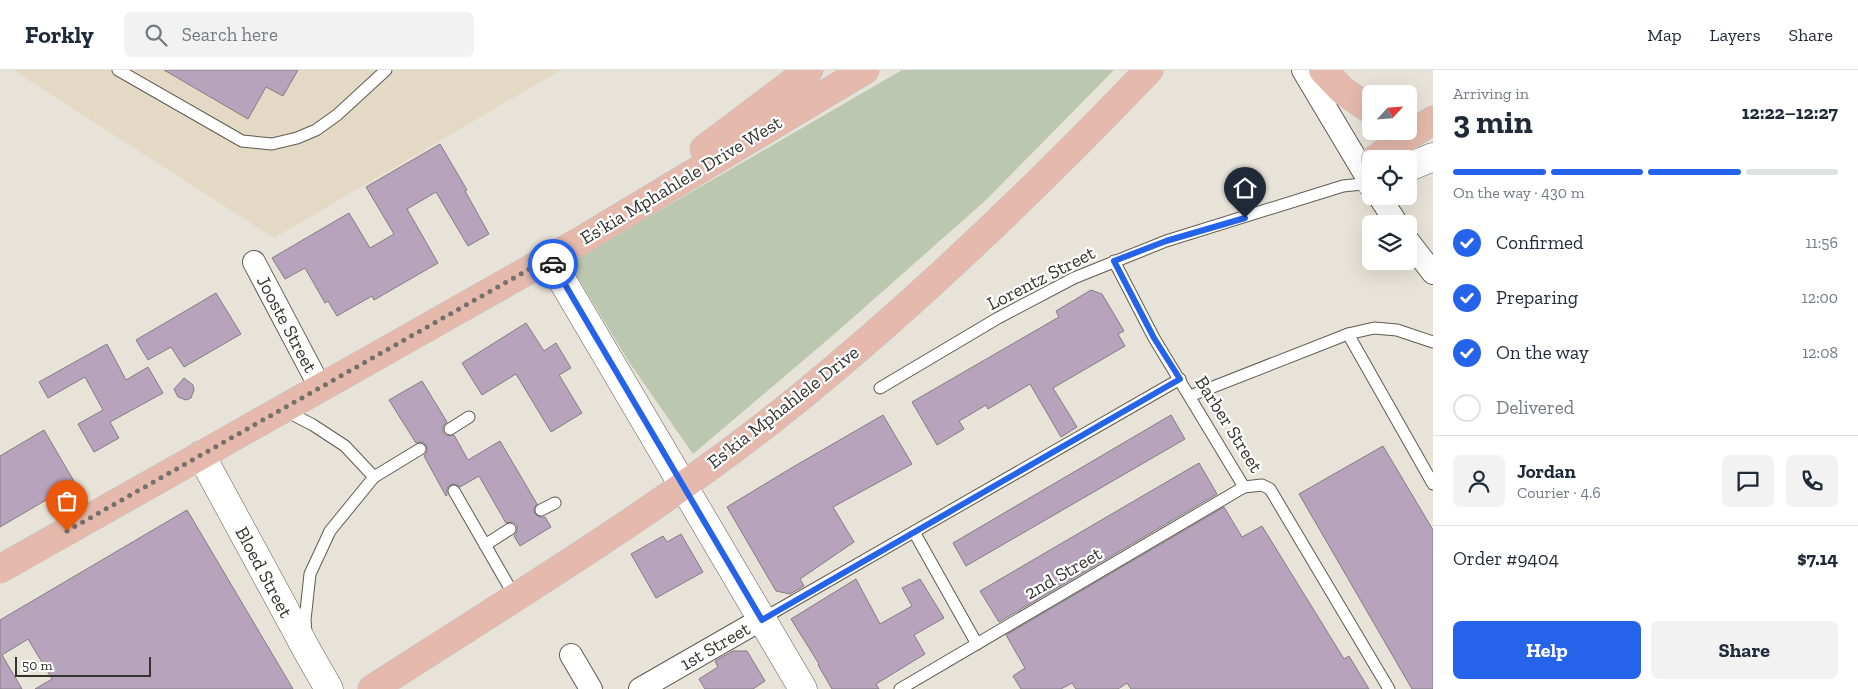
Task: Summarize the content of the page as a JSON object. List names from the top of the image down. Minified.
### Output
{"streets":{"main road":["Es'kia Mphahlele Drive West","Es'kia Mphahlele Drive","Bloed Street"],"street":["Jooste Street","1st Street"],"lane":["Lorentz Street","Barber Street","2nd Street"]},"crossings":[["Es'kia Mphahlele Drive West","Jooste Street"],["Es'kia Mphahlele Drive West","Bloed Street"],["Lorentz Street","Barber Street"],["Barber Street","2nd Street"],["Barber Street","1st Street"]],"scale_bar":"50 m","north":"top right","page":{"header":"Forkly","search":"Search here","nav":["Map","Layers","Share"],"heading":["3 min","Arriving in","12:22–12:27"],"panel":["Jordan","Courier · 4.6","Order #9404","$7.14"],"bar":"On the way · 430 m","list":[["Confirmed","11:56"],["Preparing","12:00"],["On the way","12:08"],"Delivered"],"buttons":["Help","Share"],"scale":"50 m"}}
